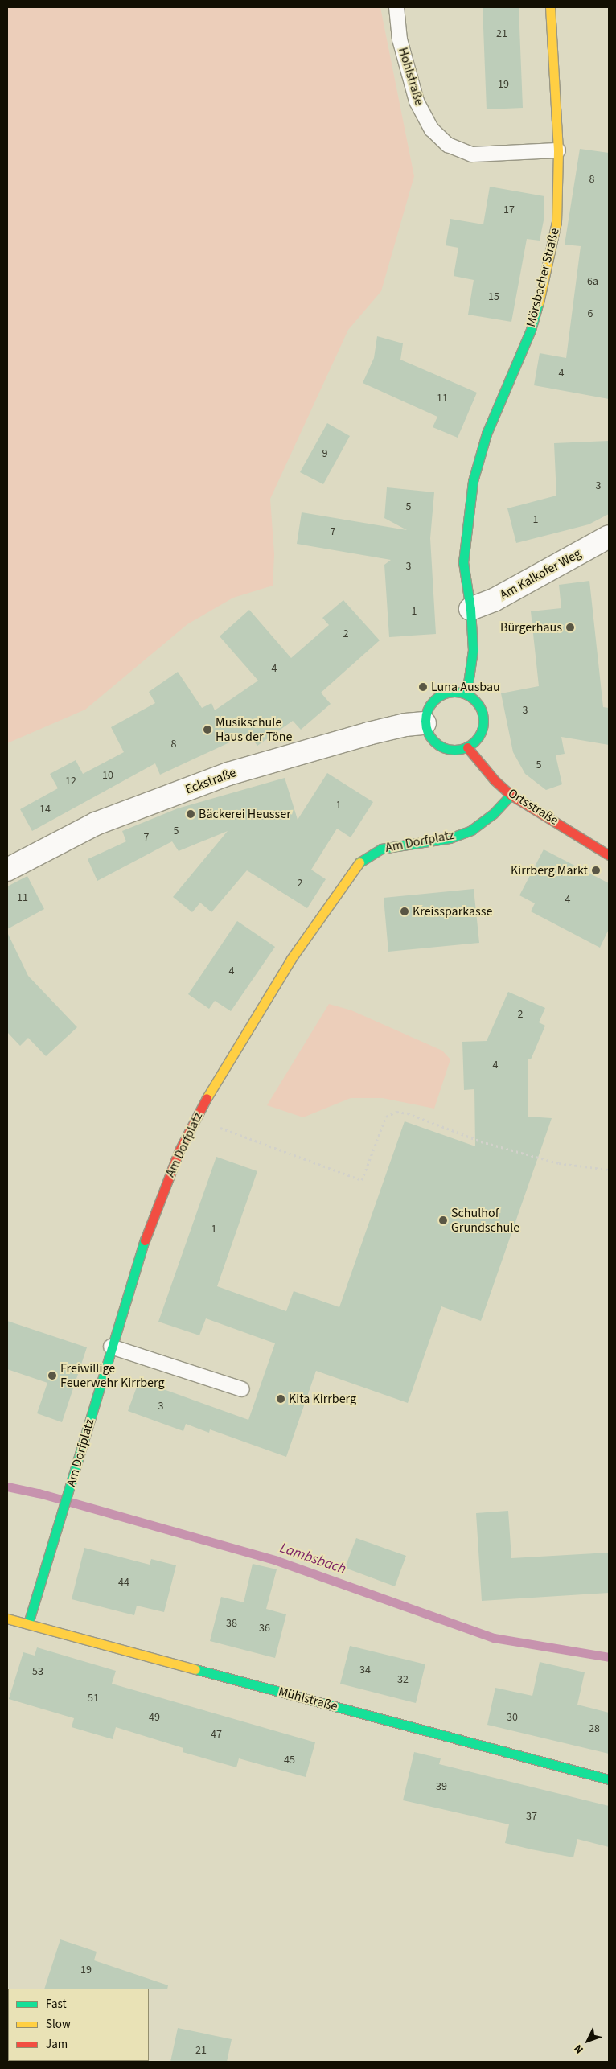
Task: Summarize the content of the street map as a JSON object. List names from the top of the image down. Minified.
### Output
{"streets":{"street":["Mörsbacher Straße","Am Kalkofer Weg","Eckstraße","Ortsstraße","Am Dorfplatz","Mühlstraße"],"lane":["Hohlstraße"]},"crossings":[["Hohlstraße","Mörsbacher Straße"],["Mörsbacher Straße","Am Kalkofer Weg"],["Eckstraße","Ortsstraße"],["Ortsstraße","Am Dorfplatz"],["Am Dorfplatz","Mühlstraße"]],"water":["Lambsbach"],"places":["Bürgerhaus","Luna Ausbau","Musikschule Haus der Töne","Bäckerei Heusser","Kirrberg Markt","Kreissparkasse","Schulhof Grundschule","Freiwillige Feuerwehr Kirrberg","Kita Kirrberg"],"house_numbers":["21","19","8","17","6a","15","6","4","11","9","3","5","1","7","3","1","2","4","3","8","5","10","12","1","14","5","7","2","11","4","4","2","4","1","3","44","38","36","34","53","32","51","49","30","28","47","45","39","37","19","21"],"legend":["Fast","Slow","Jam"],"north":"bottom left"}
